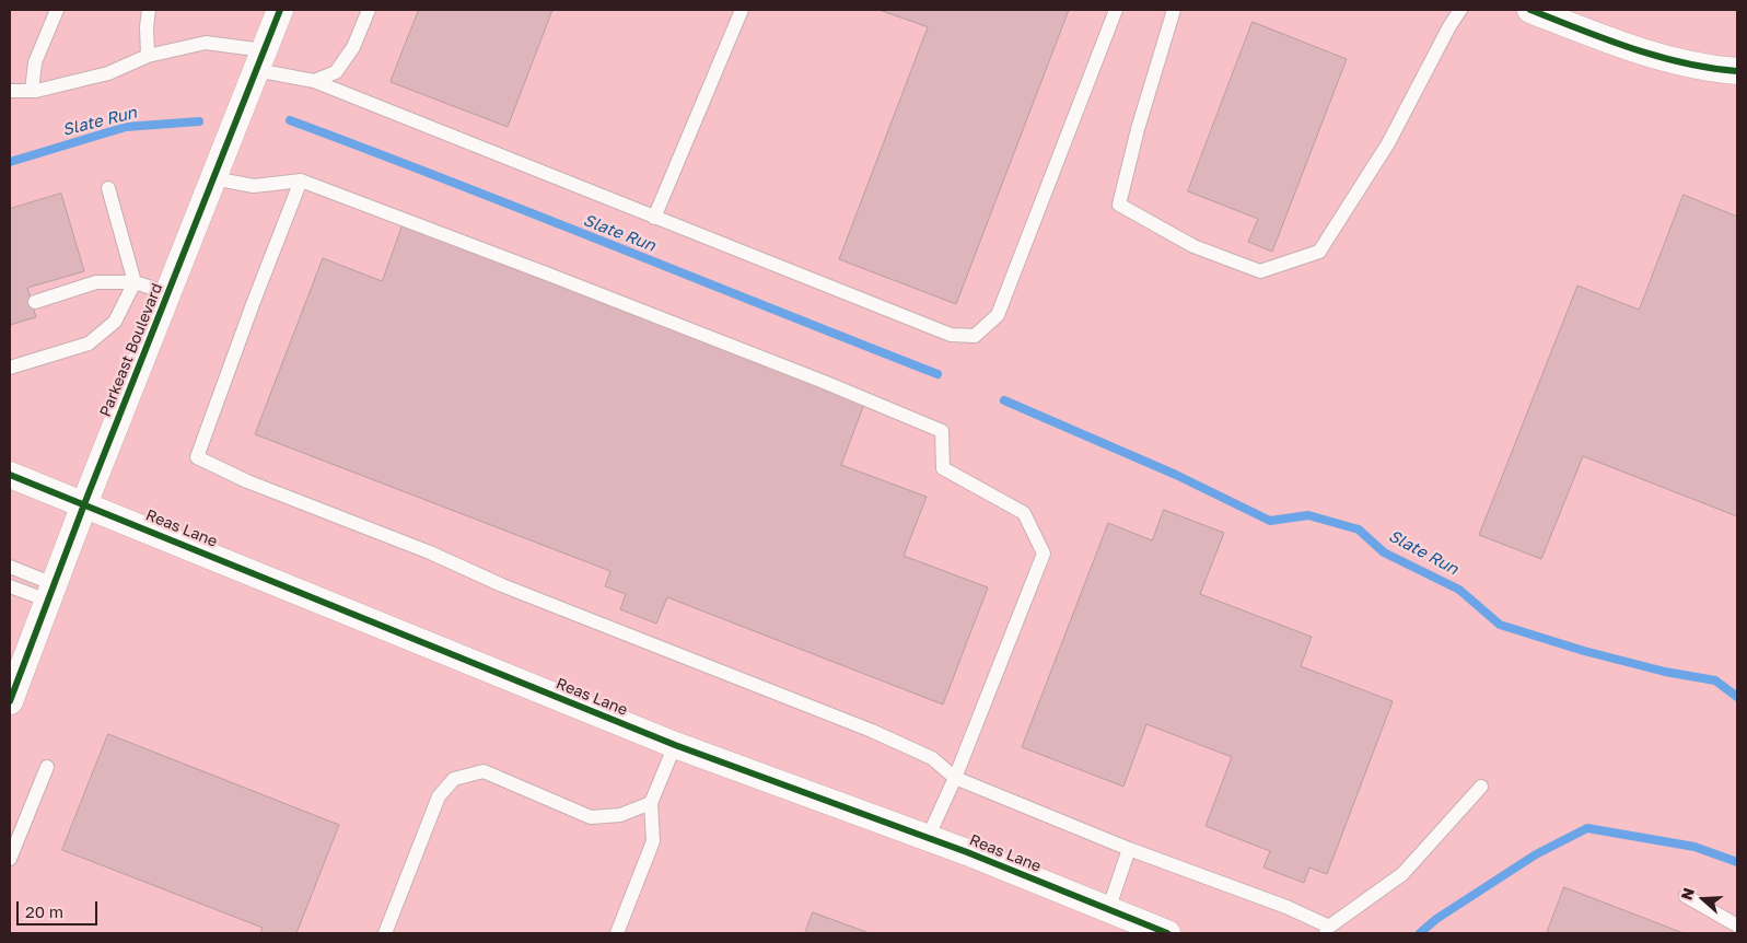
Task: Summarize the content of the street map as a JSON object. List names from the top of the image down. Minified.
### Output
{"streets":{"street":["Parkeast Boulevard","Reas Lane"]},"crossings":[["Parkeast Boulevard","Reas Lane"]],"water":["Slate Run"],"scale_bar":"20 m","north":"left"}
